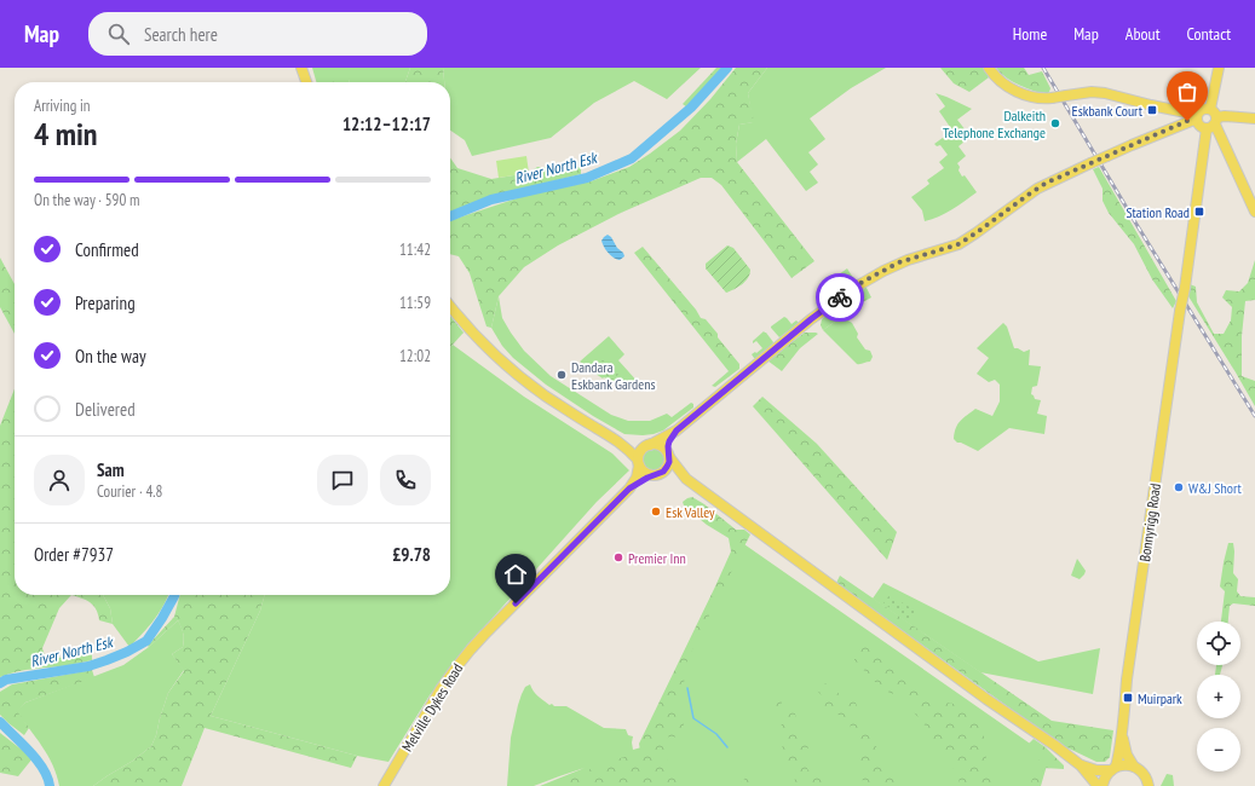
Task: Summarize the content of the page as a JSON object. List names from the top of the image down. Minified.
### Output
{"streets":{"main road":["Bonnyrigg Road","Melville Dykes Road"]},"water":["River North Esk"],"places":{"transit":["Eskbank Court","Station Road","Muirpark"],"other":["Dalkeith Telephone Exchange","Dandara Eskbank Gardens","W&J Short","Esk Valley","Premier Inn"]},"page":{"header":"Map","search":"Search here","nav":["Home","Map","About","Contact"],"heading":["4 min","Arriving in","12:12–12:17"],"panel":["Sam","Courier · 4.8","Order #7937","£9.78"],"bar":"On the way · 590 m","list":[["Confirmed","11:42"],["Preparing","11:59"],["On the way","12:02"],"Delivered"],"map_buttons":["+","−"]}}
